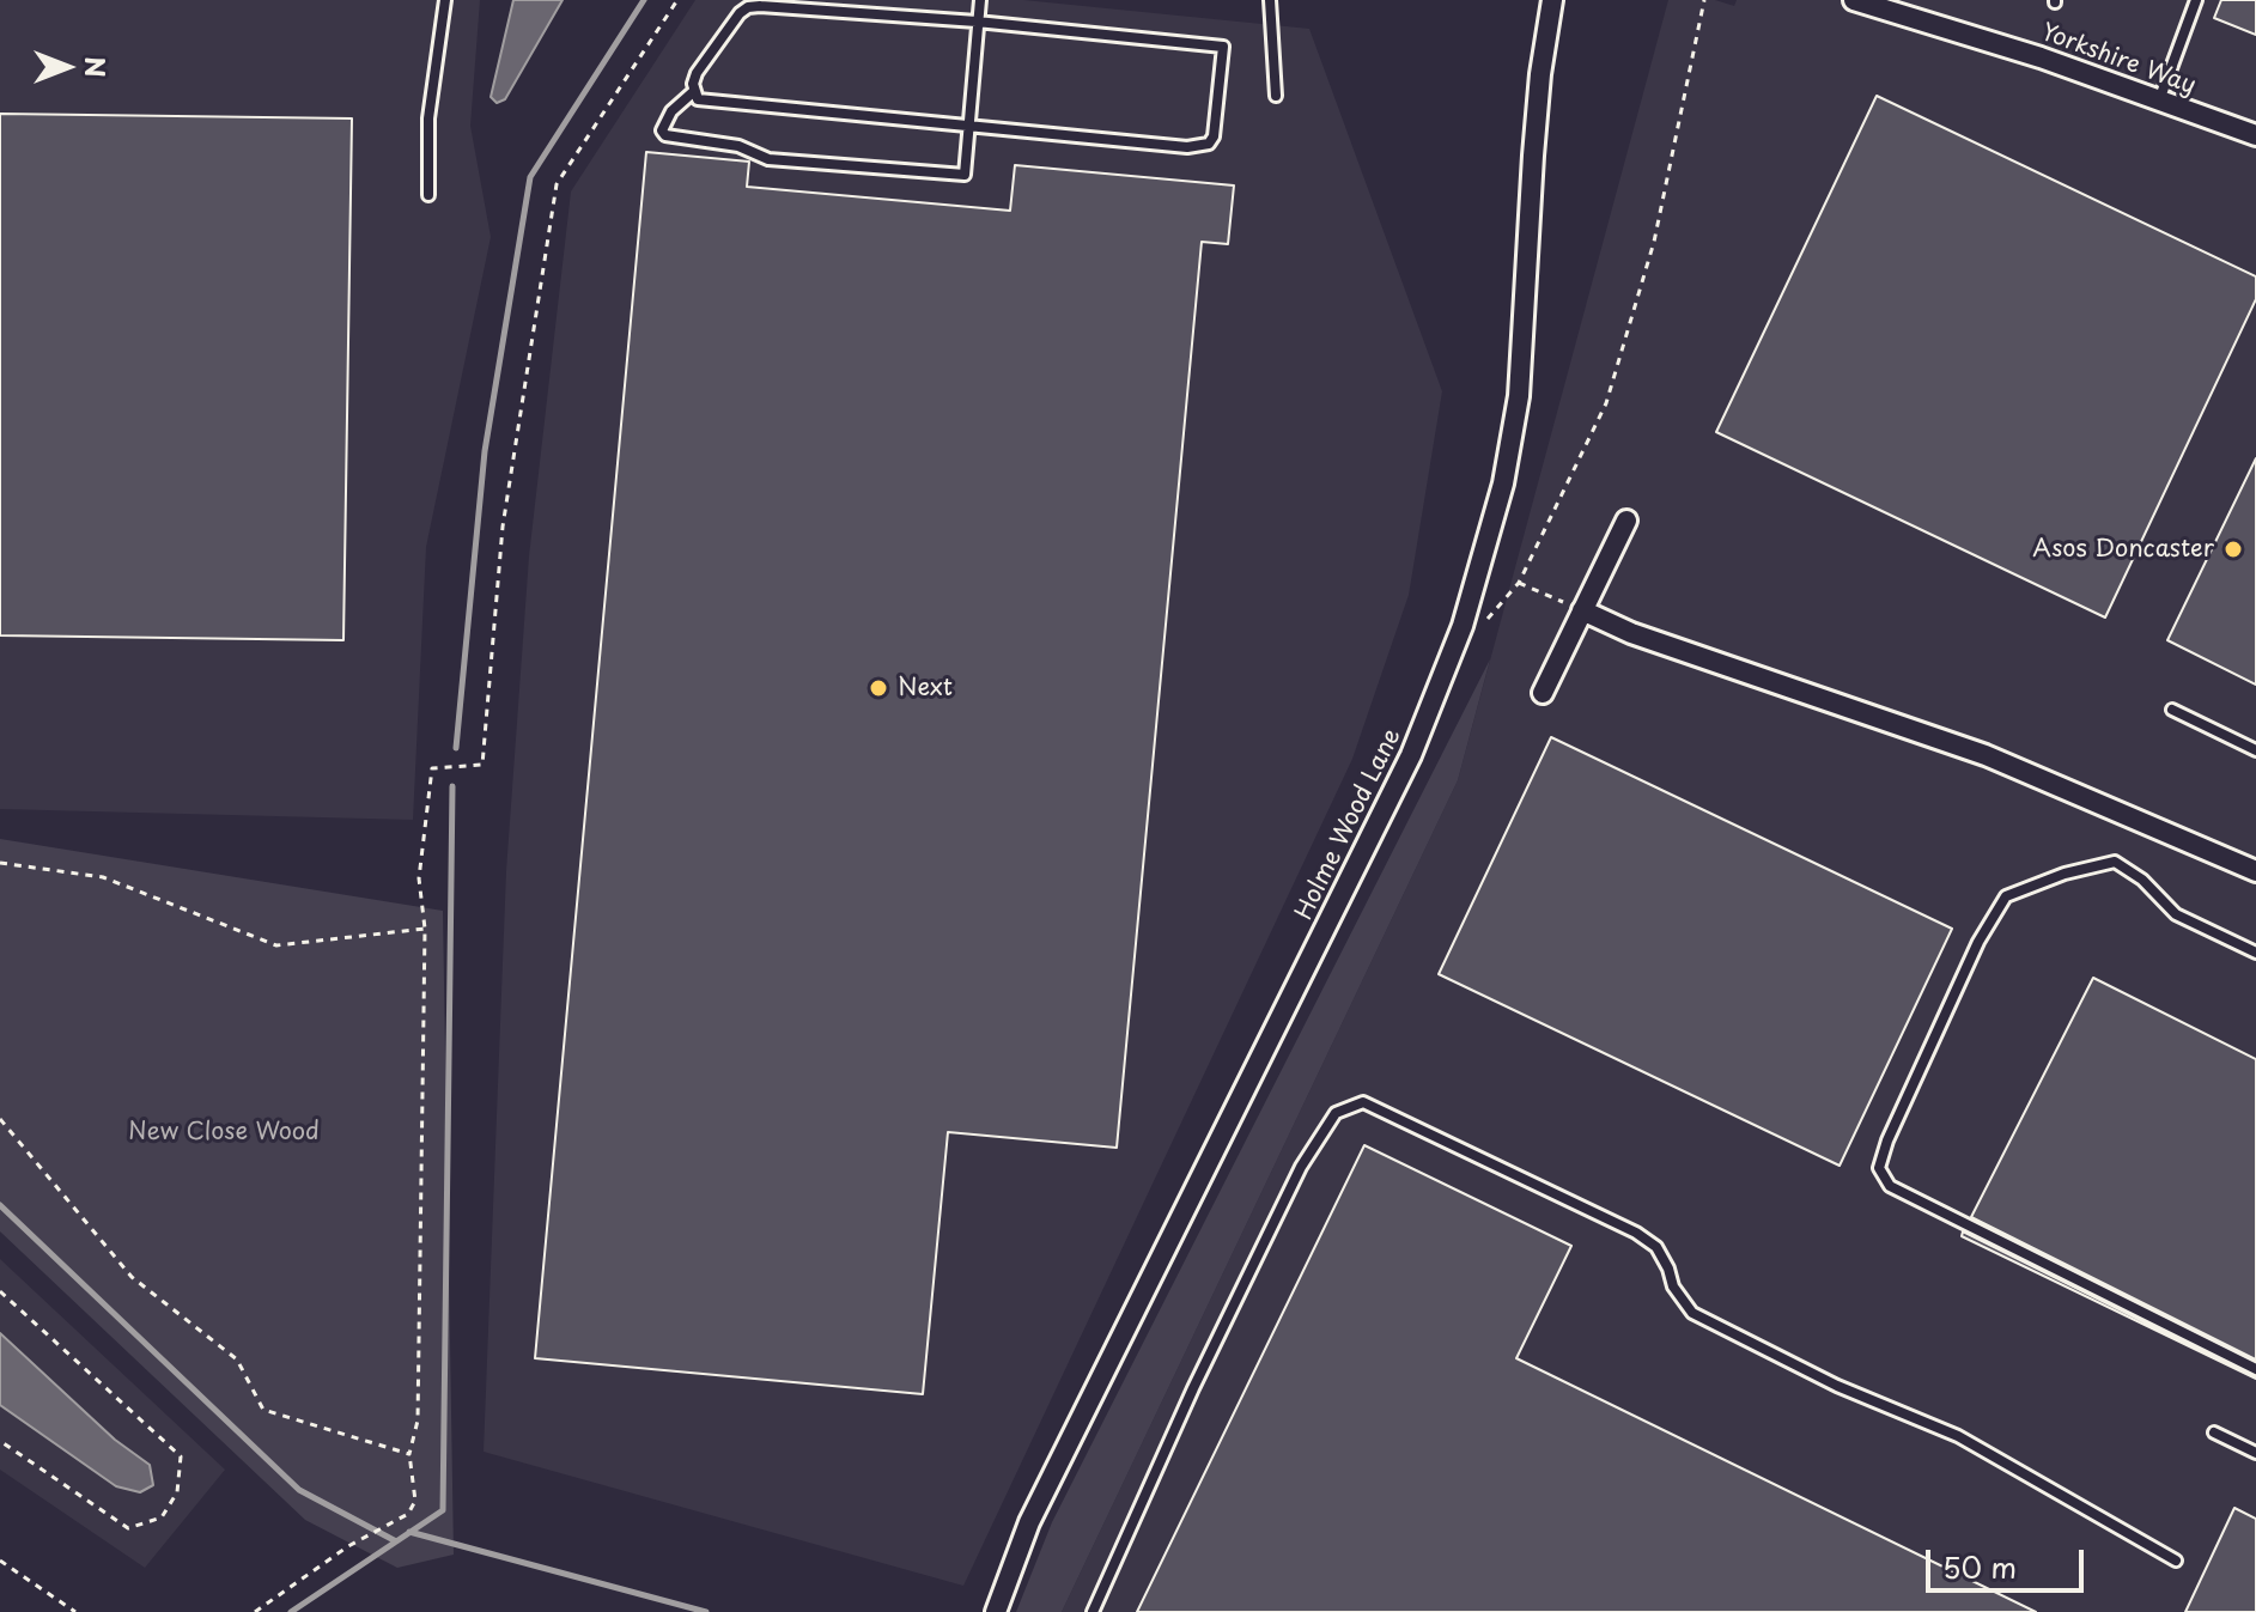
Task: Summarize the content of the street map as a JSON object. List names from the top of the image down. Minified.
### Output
{"streets":{"street":["Yorkshire Way","Holme Wood Lane"]},"parks":["New Close Wood"],"places":["Asos Doncaster","Next"],"scale_bar":"50 m","north":"right"}
